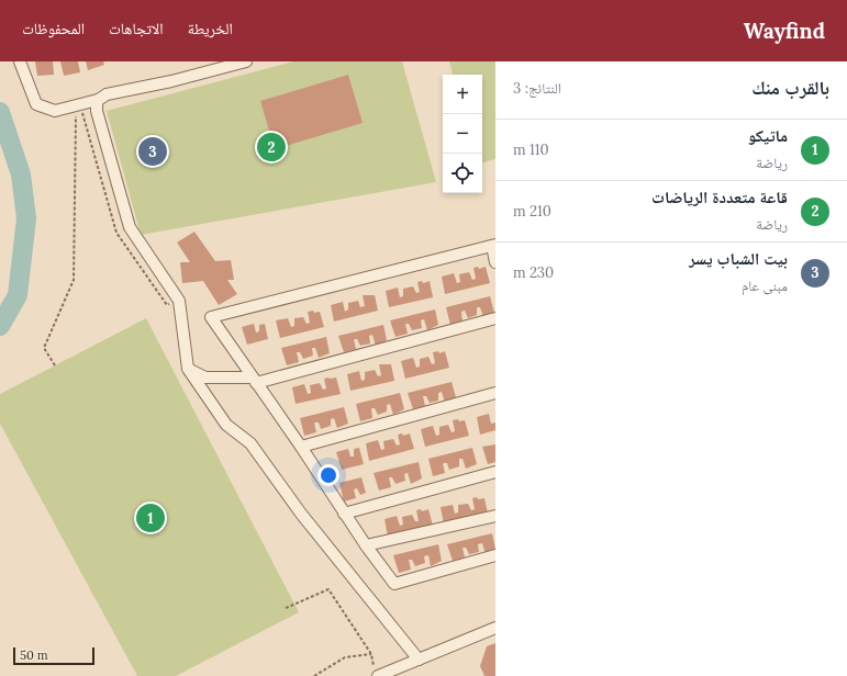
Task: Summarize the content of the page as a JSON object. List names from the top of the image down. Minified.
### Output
{"scale_bar":"50 m","page":{"header":"Wayfind","nav":["الخريطة","الاتجاهات","المحفوظات"],"heading":["بالقرب منك","النتائج: 3"],"map_buttons":["+","−"],"list":[{"mark":"1","name":"ماتيكو","note":"رياضة","value":"110 m"},{"mark":"2","name":"قاعة متعددة الرياضات","note":"رياضة","value":"210 m"},{"mark":"3","name":"بيت الشباب يسر","note":"مبنى عام","value":"230 m"}],"pins":["2","3","1"],"scale":"50 m"}}
